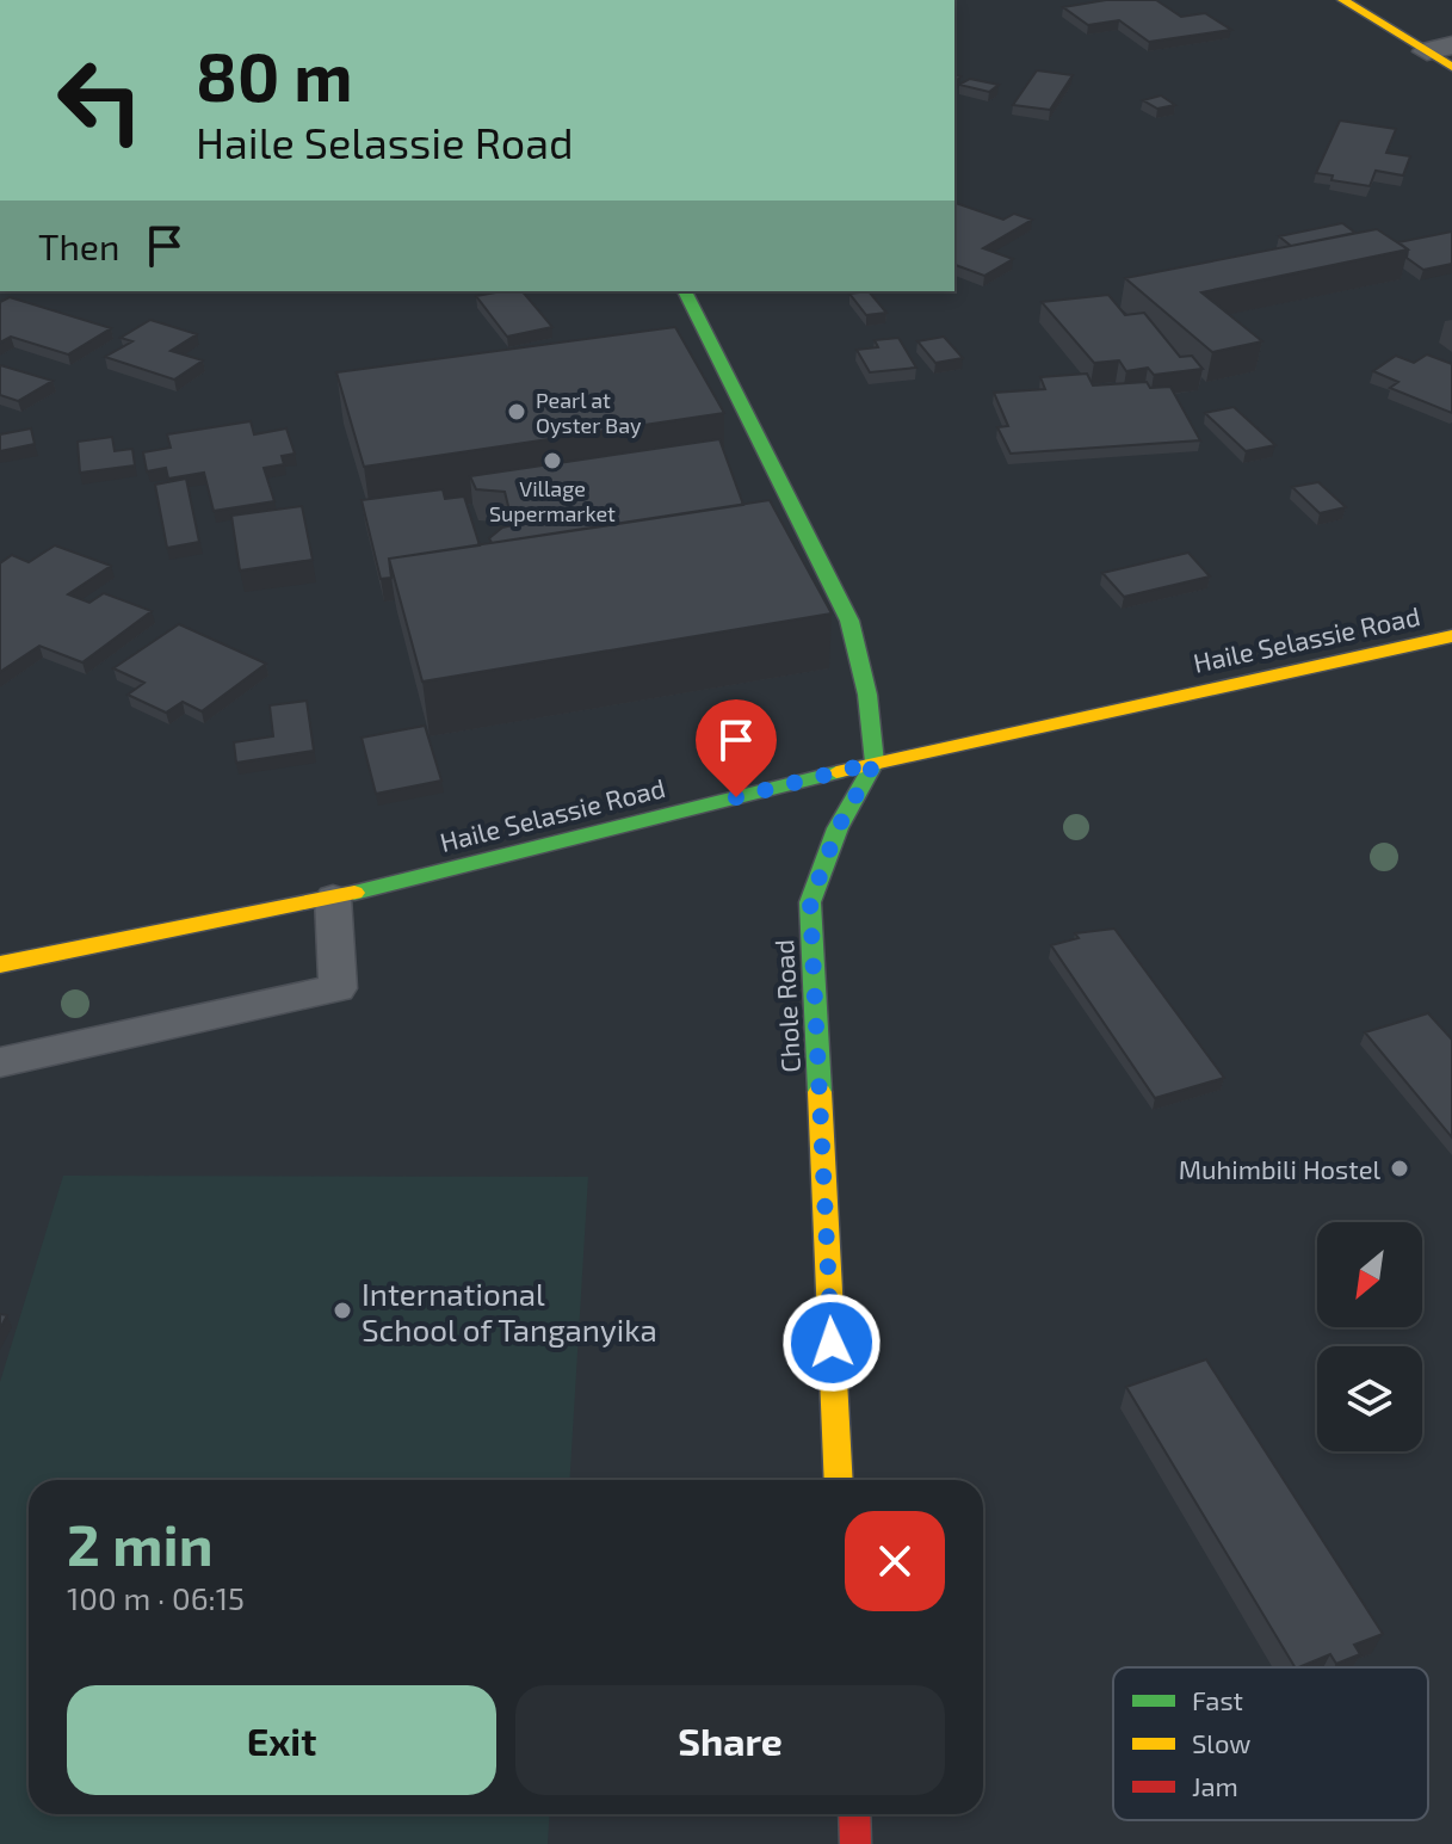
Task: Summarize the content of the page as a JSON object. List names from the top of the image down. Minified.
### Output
{"streets":{"street":["Haile Selassie Road","Chole Road"]},"crossings":[["Haile Selassie Road","Chole Road"]],"places":["Pearl at Oyster Bay","Village Supermarket","Muhimbili Hostel","International School of Tanganyika"],"legend":["Fast","Slow","Jam"],"north":"bottom left","page":{"turn":["80 m","Haile Selassie Road"],"then":"Then","heading":["2 min","100 m · 06:15"],"buttons":["Exit","Share"]}}
